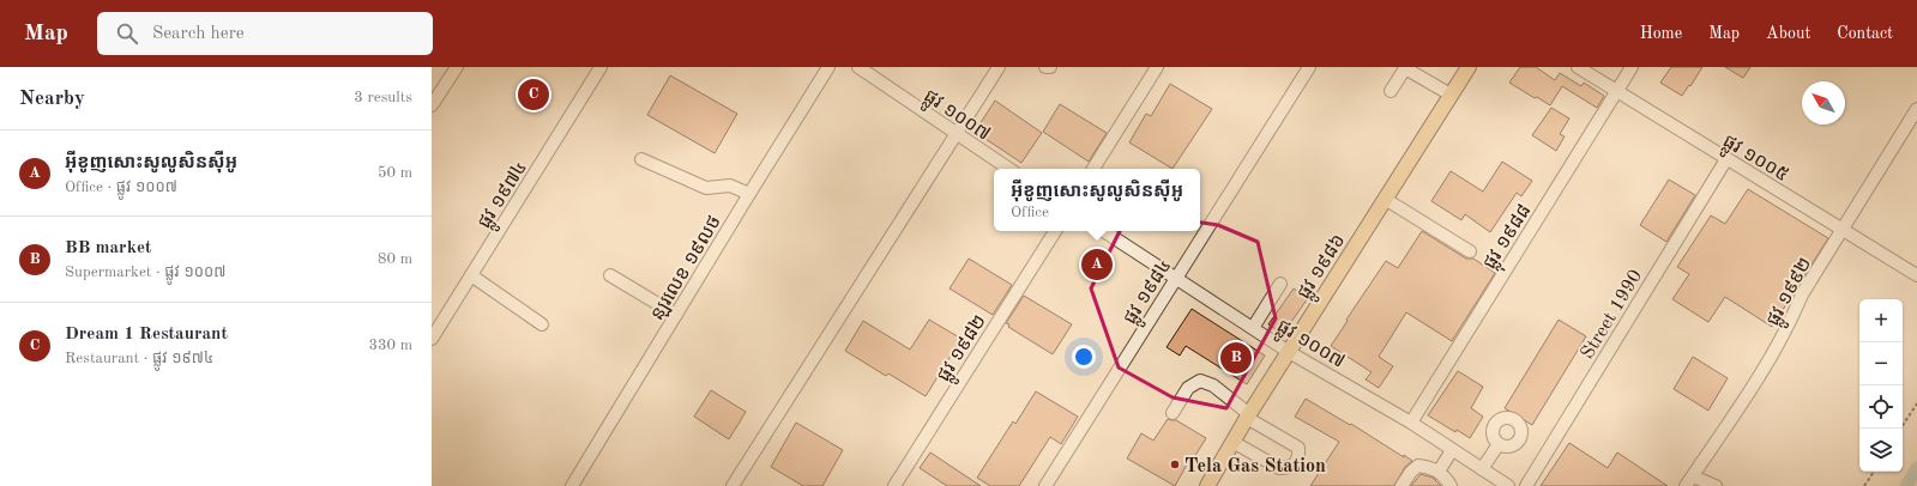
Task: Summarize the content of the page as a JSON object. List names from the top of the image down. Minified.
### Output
{"streets":{"main road":["ផ្លូវ ១៩៨៦"],"street":["ផ្លូវ ១០០៧","ផ្លូវ ១០០៥","ផ្លូវ ១៩៧៤","ផ្លុវ ១៩៨៨","ន្ឡរលេខ ១៩លថ","ផ្លូវ ១៩៨៤","ផ្លូវ ១៩៩២","Street 1990","ផ្លូវ ១៩៨២"]},"crossings":[["ផ្លូវ ១០០៧","ផ្លុវ ១៩៨៨"],["ផ្លូវ ១០០៧","ផ្លូវ ១៩៨៦"],["ផ្លូវ ១០០៧","ផ្លូវ ១៩៨៤"],["ផ្លូវ ១០០៥","ផ្លុវ ១៩៨៨"],["ផ្លូវ ១០០៥","ផ្លូវ ១៩៩២"],["ផ្លូវ ១០០៥","Street 1990"]],"places":["Tela Gas Station"],"north":"top left","page":{"header":"Map","search":"Search here","nav":["Home","Map","About","Contact"],"heading":["Nearby","3 results"],"pins":["C","A","B"],"list":[{"mark":"A","name":"អ៊ីខូញសោះសូលូសិនស៊ីអូ","note":"Office · ផ្លូវ ១០០៧","value":"50 m"},{"mark":"B","name":"BB market","note":"Supermarket · ផ្លូវ ១០០៧","value":"80 m"},{"mark":"C","name":"Dream 1 Restaurant","note":"Restaurant · ផ្លូវ ១៩៧៤","value":"330 m"}],"popup":["អ៊ីខូញសោះសូលូសិនស៊ីអូ","Office"],"map_buttons":["+","−"]}}
